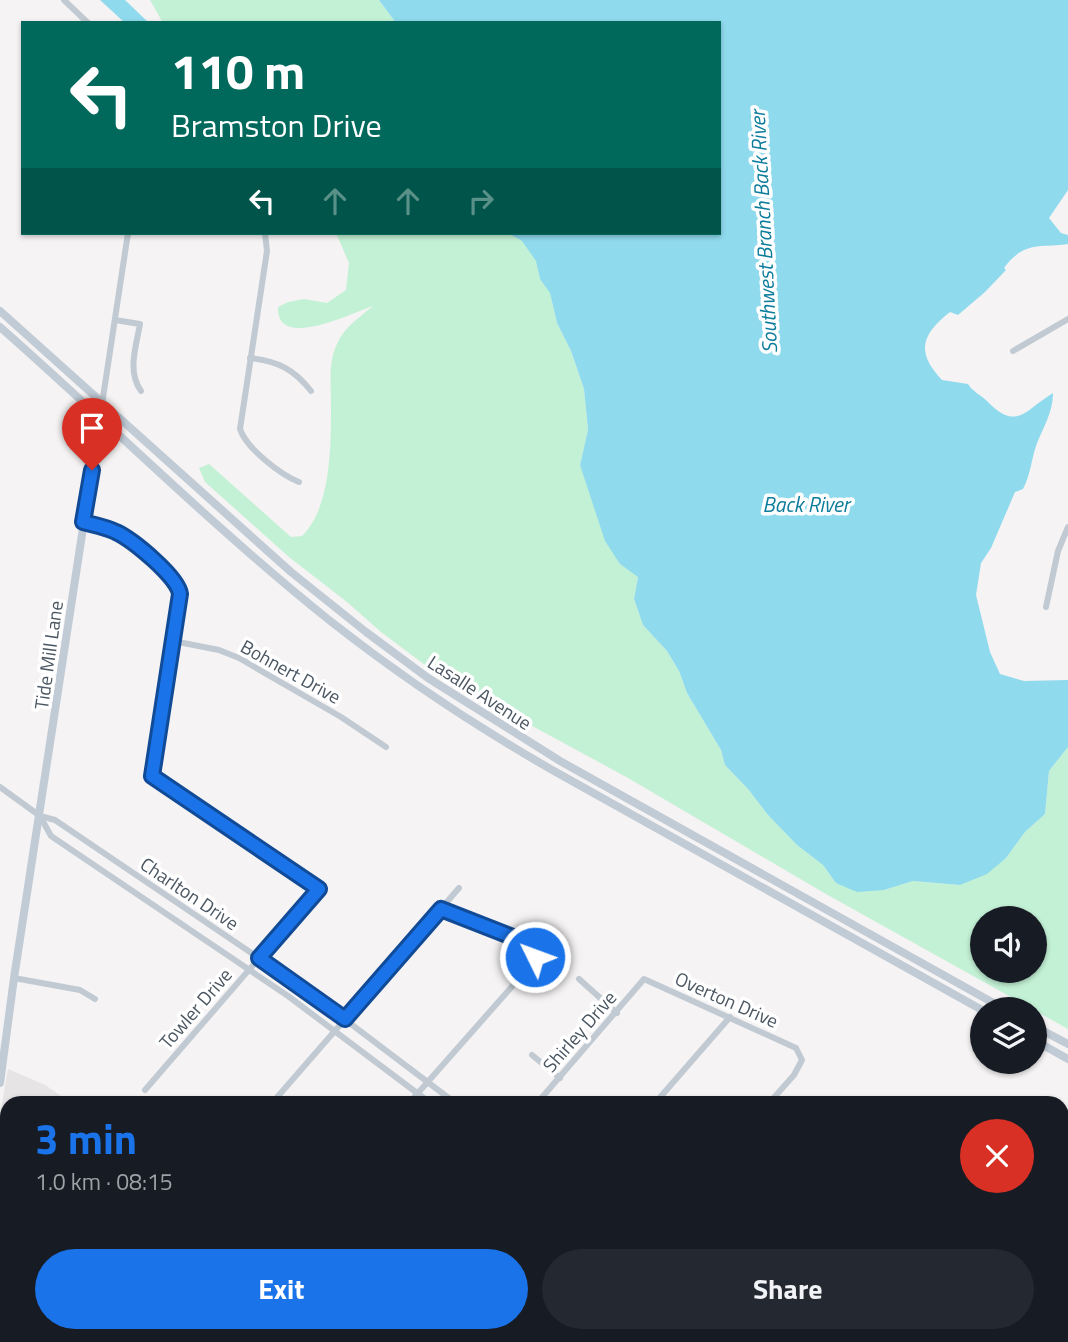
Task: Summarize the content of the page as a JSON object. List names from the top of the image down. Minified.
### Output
{"streets":{"main road":["Tide Mill Lane","Lasalle Avenue"],"street":["Bohnert Drive","Charlton Drive","Overton Drive","Towler Drive","Shirley Drive"]},"crossings":[["Tide Mill Lane","Lasalle Avenue"],["Tide Mill Lane","Charlton Drive"],["Tide Mill Lane","Towler Drive"],["Bohnert Drive","Towler Drive"],["Charlton Drive","Towler Drive"],["Overton Drive","Shirley Drive"]],"water":["Southwest Branch Back River","Back River"],"page":{"turn":["110 m","Bramston Drive"],"heading":["3 min","1.0 km · 08:15"],"buttons":["Exit","Share"]}}
